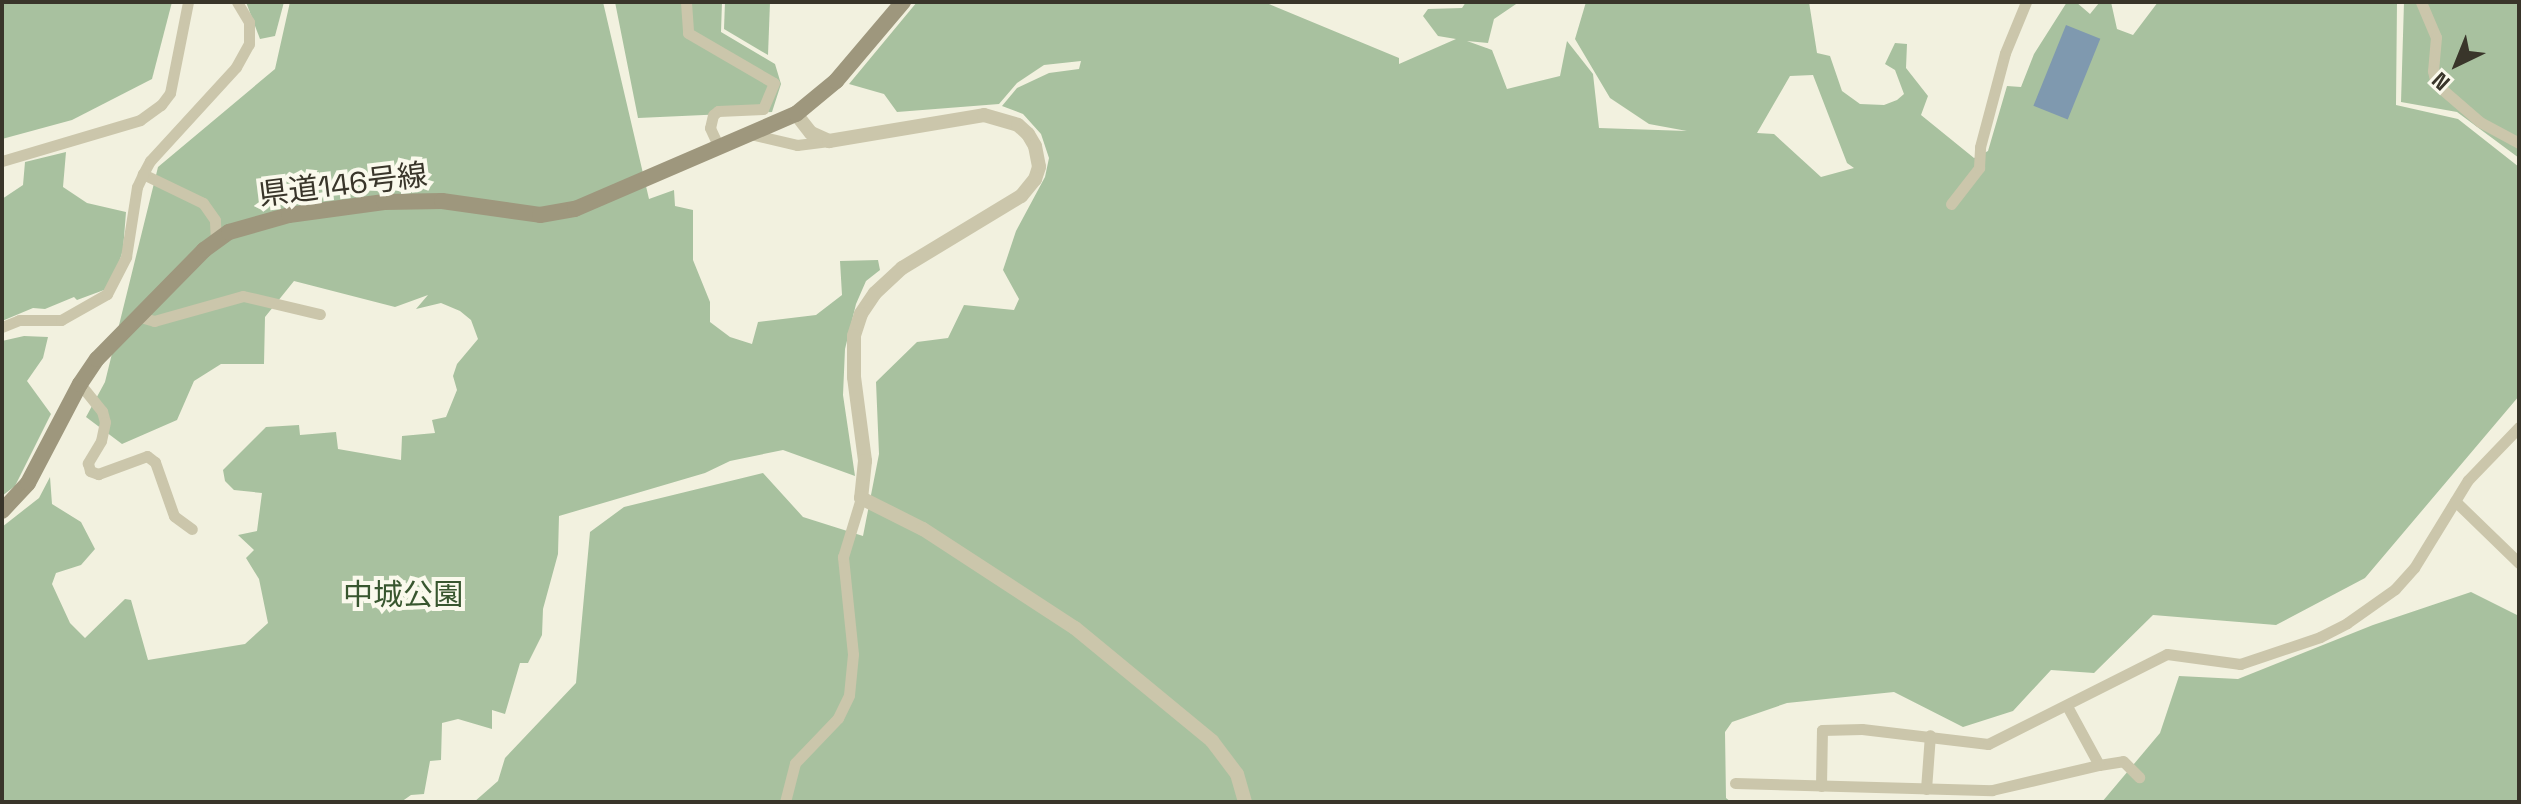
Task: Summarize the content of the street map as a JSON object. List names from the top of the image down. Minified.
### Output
{"streets":{"main road":["県道146号線"]},"parks":["中城公園"],"north":"bottom left"}
